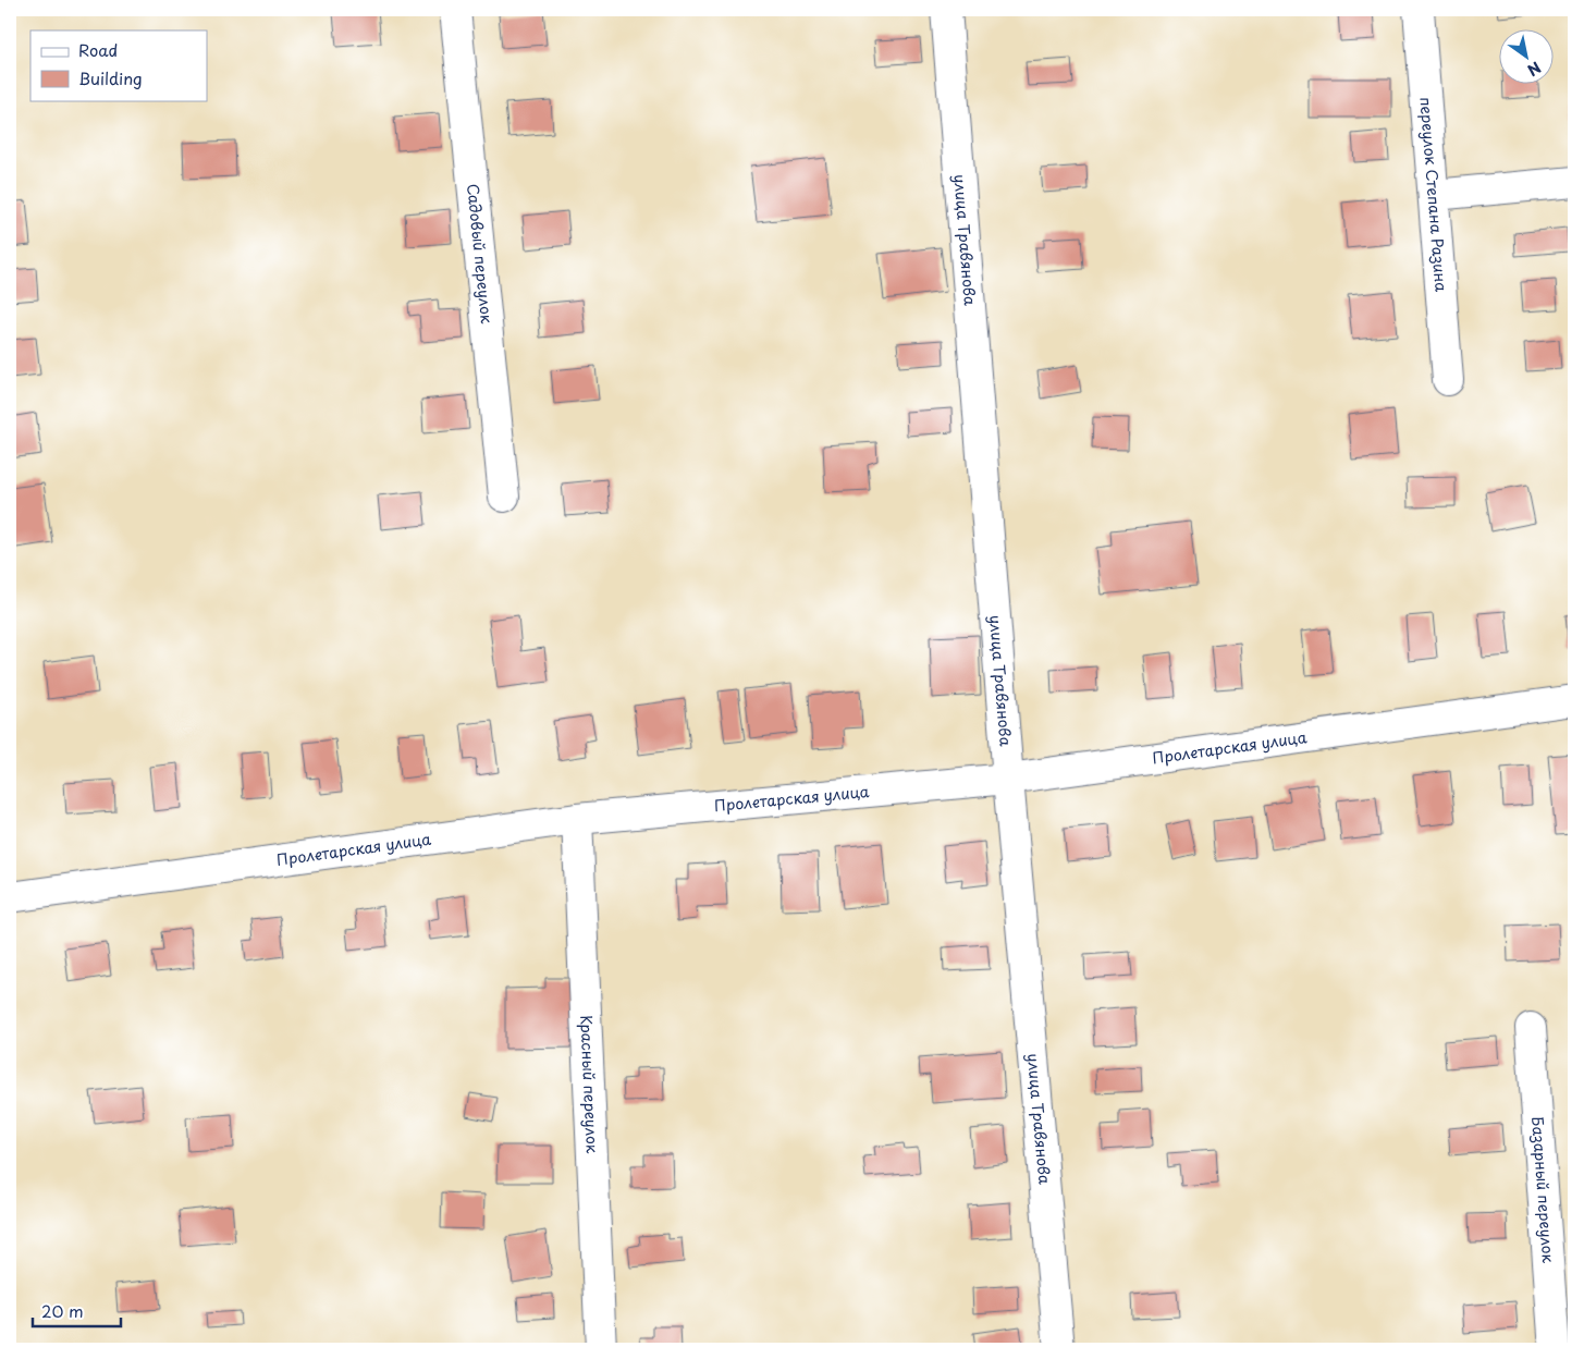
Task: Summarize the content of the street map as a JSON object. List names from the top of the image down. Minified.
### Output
{"streets":{"street":["переулок Степана Разина","улица Травянова","Садовый переулок","Пролетарская улица","Красный переулок","Базарный переулок"]},"crossings":[["улица Травянова","Пролетарская улица"],["Пролетарская улица","Красный переулок"]],"legend":["Road","Building"],"scale_bar":"20 m","north":"bottom right"}
